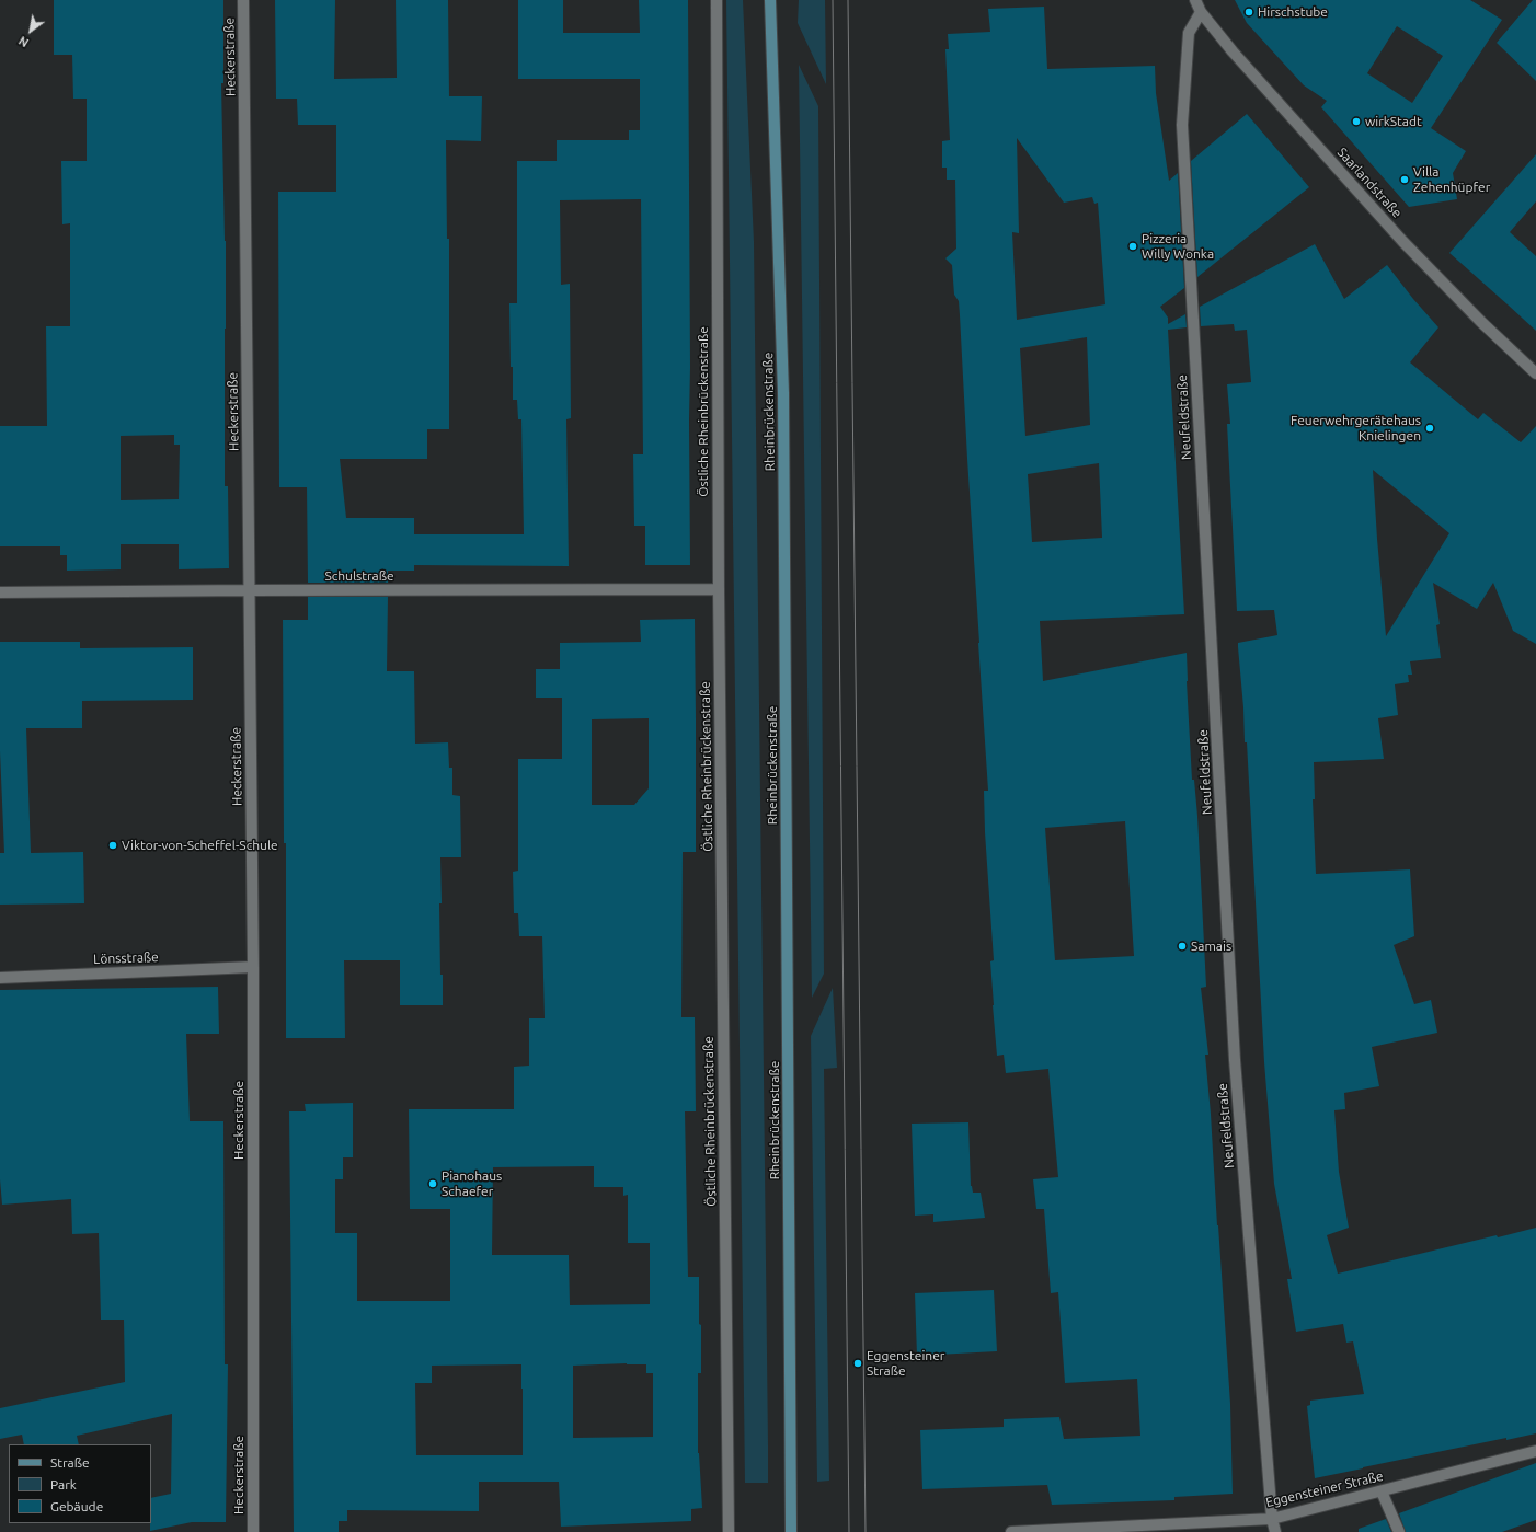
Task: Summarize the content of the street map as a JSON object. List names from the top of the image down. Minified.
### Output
{"streets":{"main road":["Rheinbrückenstraße"],"street":["Heckerstraße","Saarlandstraße","Östliche Rheinbrückenstraße","Neufeldstraße","Schulstraße","Lönsstraße","Eggensteiner Straße"]},"crossings":[["Heckerstraße","Schulstraße"],["Heckerstraße","Lönsstraße"],["Saarlandstraße","Neufeldstraße"],["Östliche Rheinbrückenstraße","Schulstraße"],["Neufeldstraße","Eggensteiner Straße"]],"places":["Hirschstube","wirkStadt","Villa Zehenhüpfer","Pizzeria Willy Wonka","Feuerwehrgerätehaus Knielingen","Viktor-von-Scheffel-Schule","Samais","Pianohaus Schaefer","Eggensteiner Straße"],"legend":["Straße","Park","Gebäude"],"north":"bottom left"}
